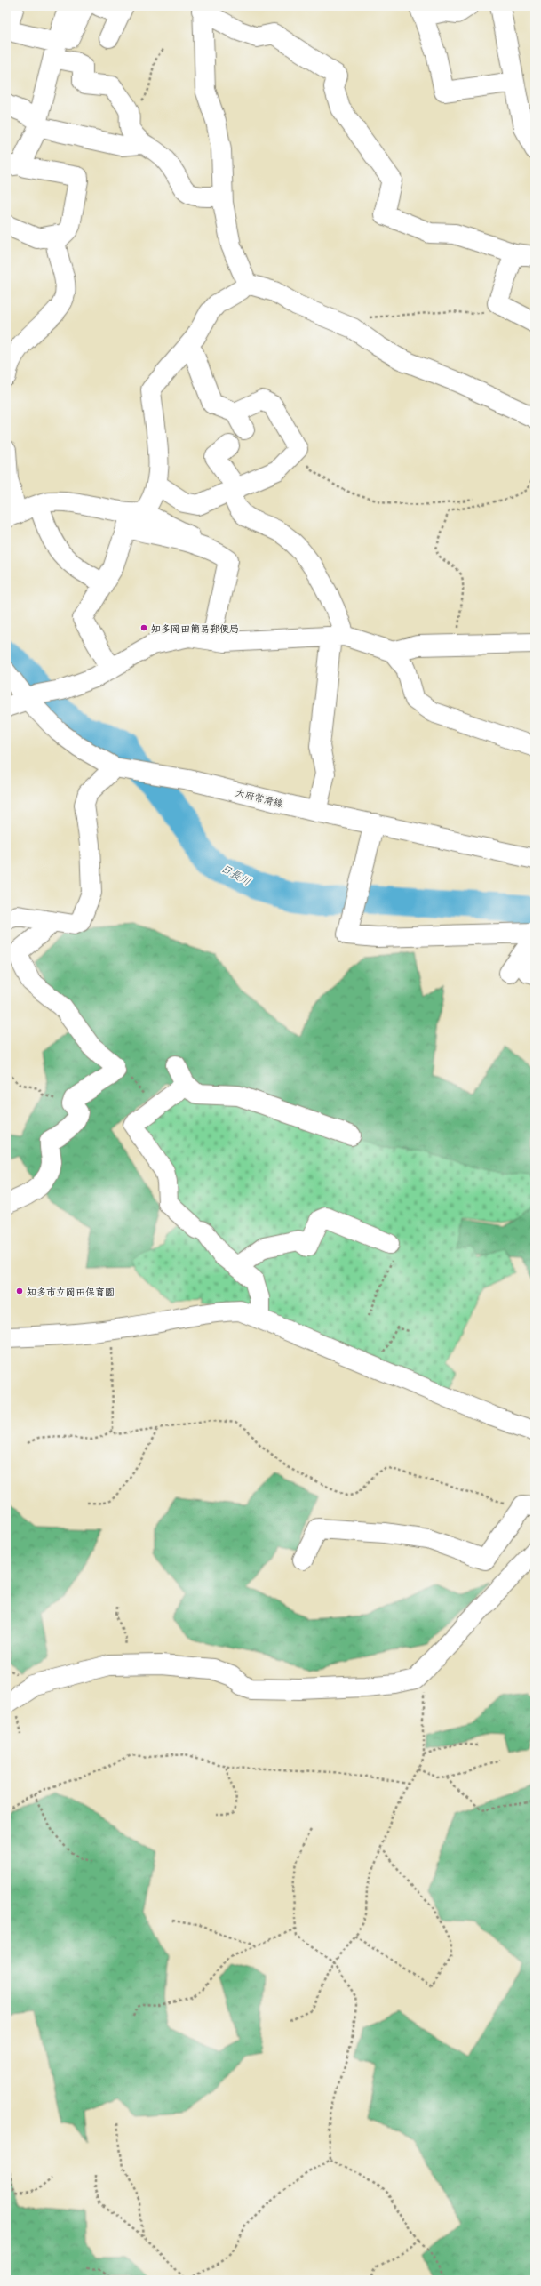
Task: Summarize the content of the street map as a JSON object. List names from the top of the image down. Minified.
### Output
{"streets":{"street":["大府常滑線"]},"water":["日長川"],"places":["知多岡田簡易郵便局","知多市立岡田保育園"]}
